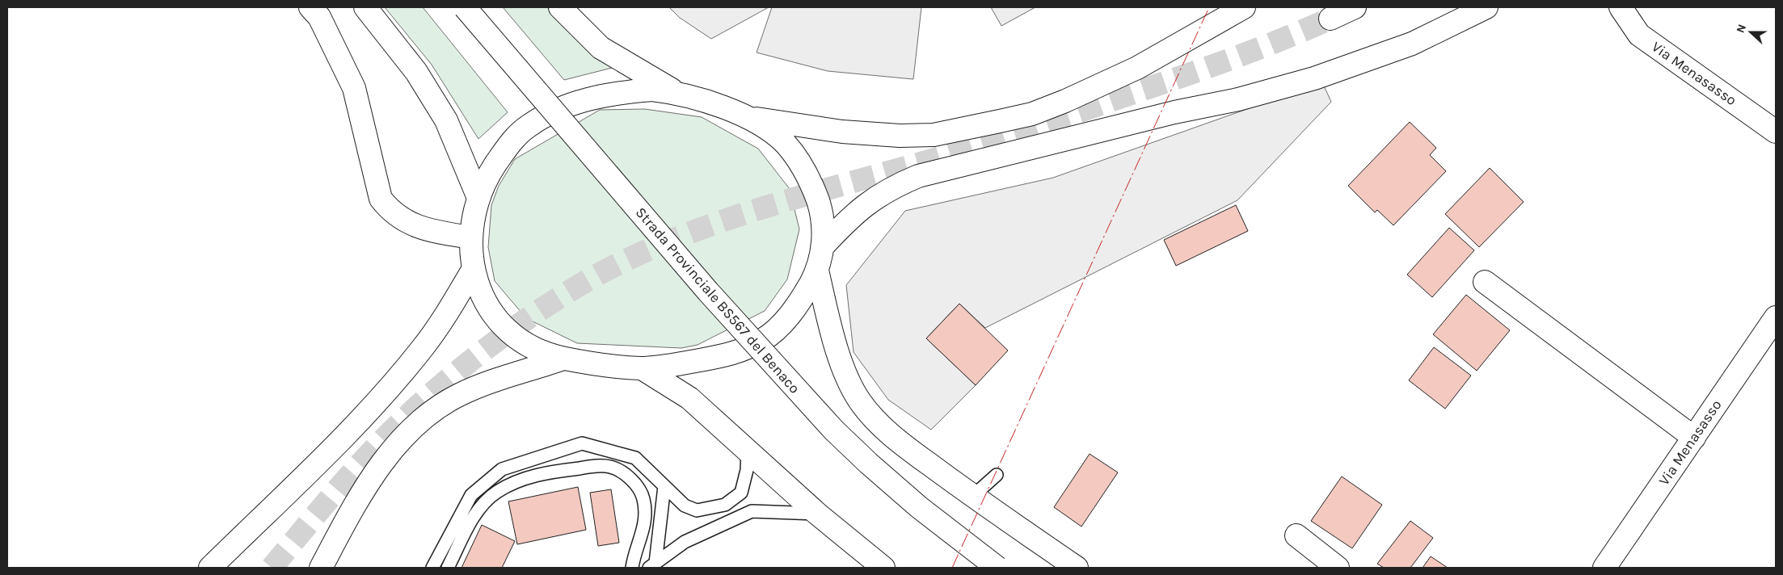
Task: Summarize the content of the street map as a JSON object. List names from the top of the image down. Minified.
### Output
{"streets":{"main road":["Via Menasasso","Strada Provinciale BS567 del Benaco"]},"north":"left"}
